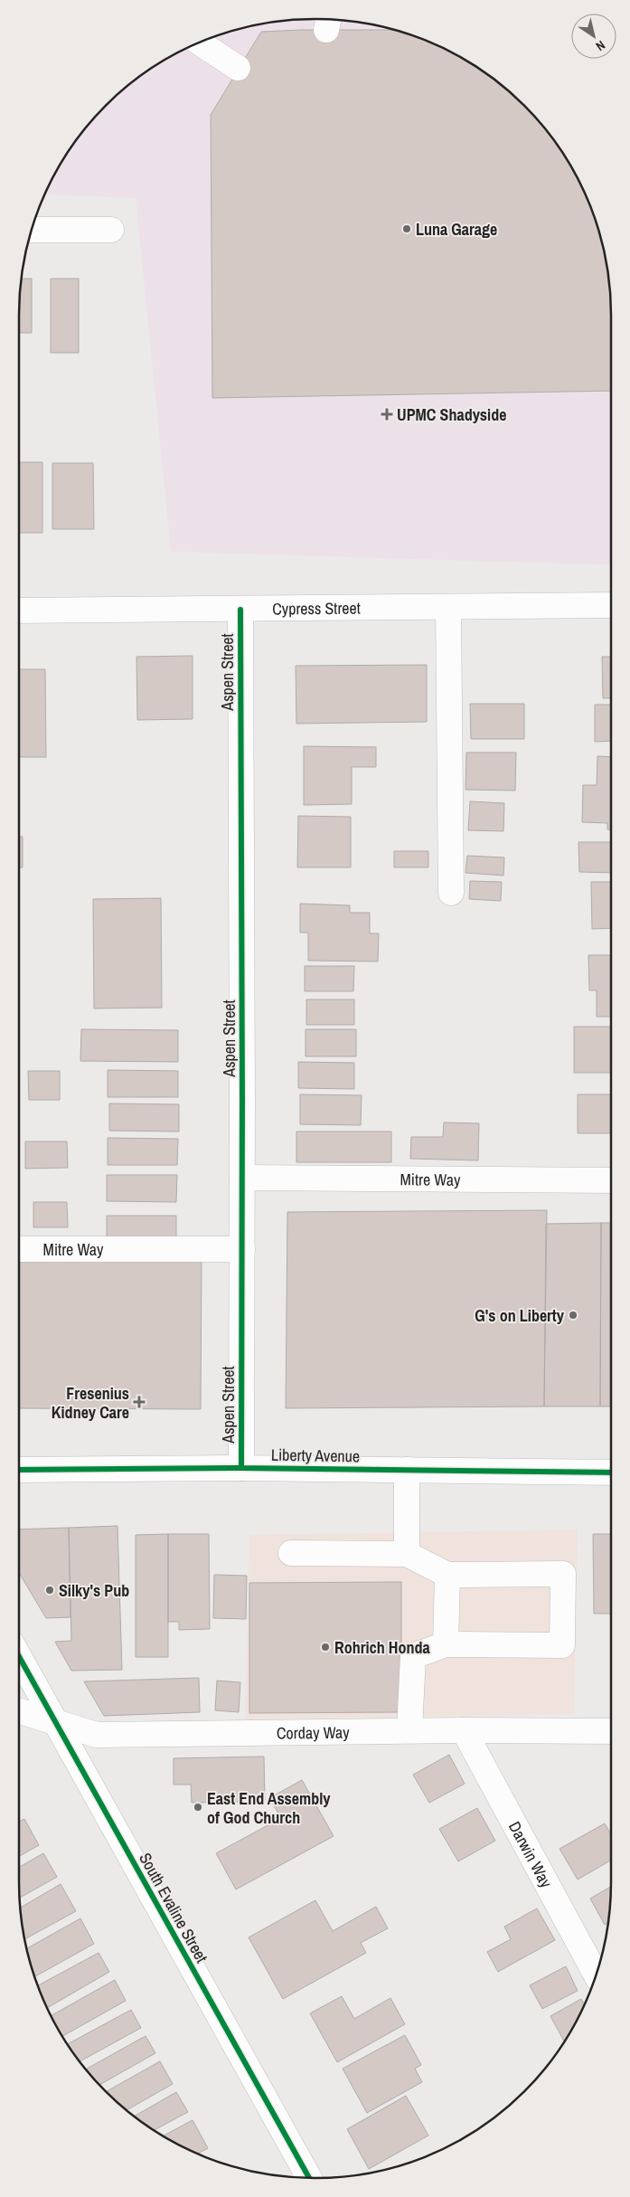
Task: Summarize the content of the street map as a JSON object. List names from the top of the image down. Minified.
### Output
{"streets":{"street":["Cypress Street","Aspen Street","Mitre Way","Liberty Avenue","Corday Way","Darwin Way","South Evaline Street"]},"crossings":[["Cypress Street","Aspen Street"],["Aspen Street","Mitre Way"],["Aspen Street","Liberty Avenue"],["Corday Way","Darwin Way"],["Corday Way","South Evaline Street"]],"places":{"other":["Luna Garage","G's on Liberty","Silky's Pub","Rohrich Honda","East End Assembly of God Church"],"health":["UPMC Shadyside","Fresenius Kidney Care"]},"north":"bottom right"}
